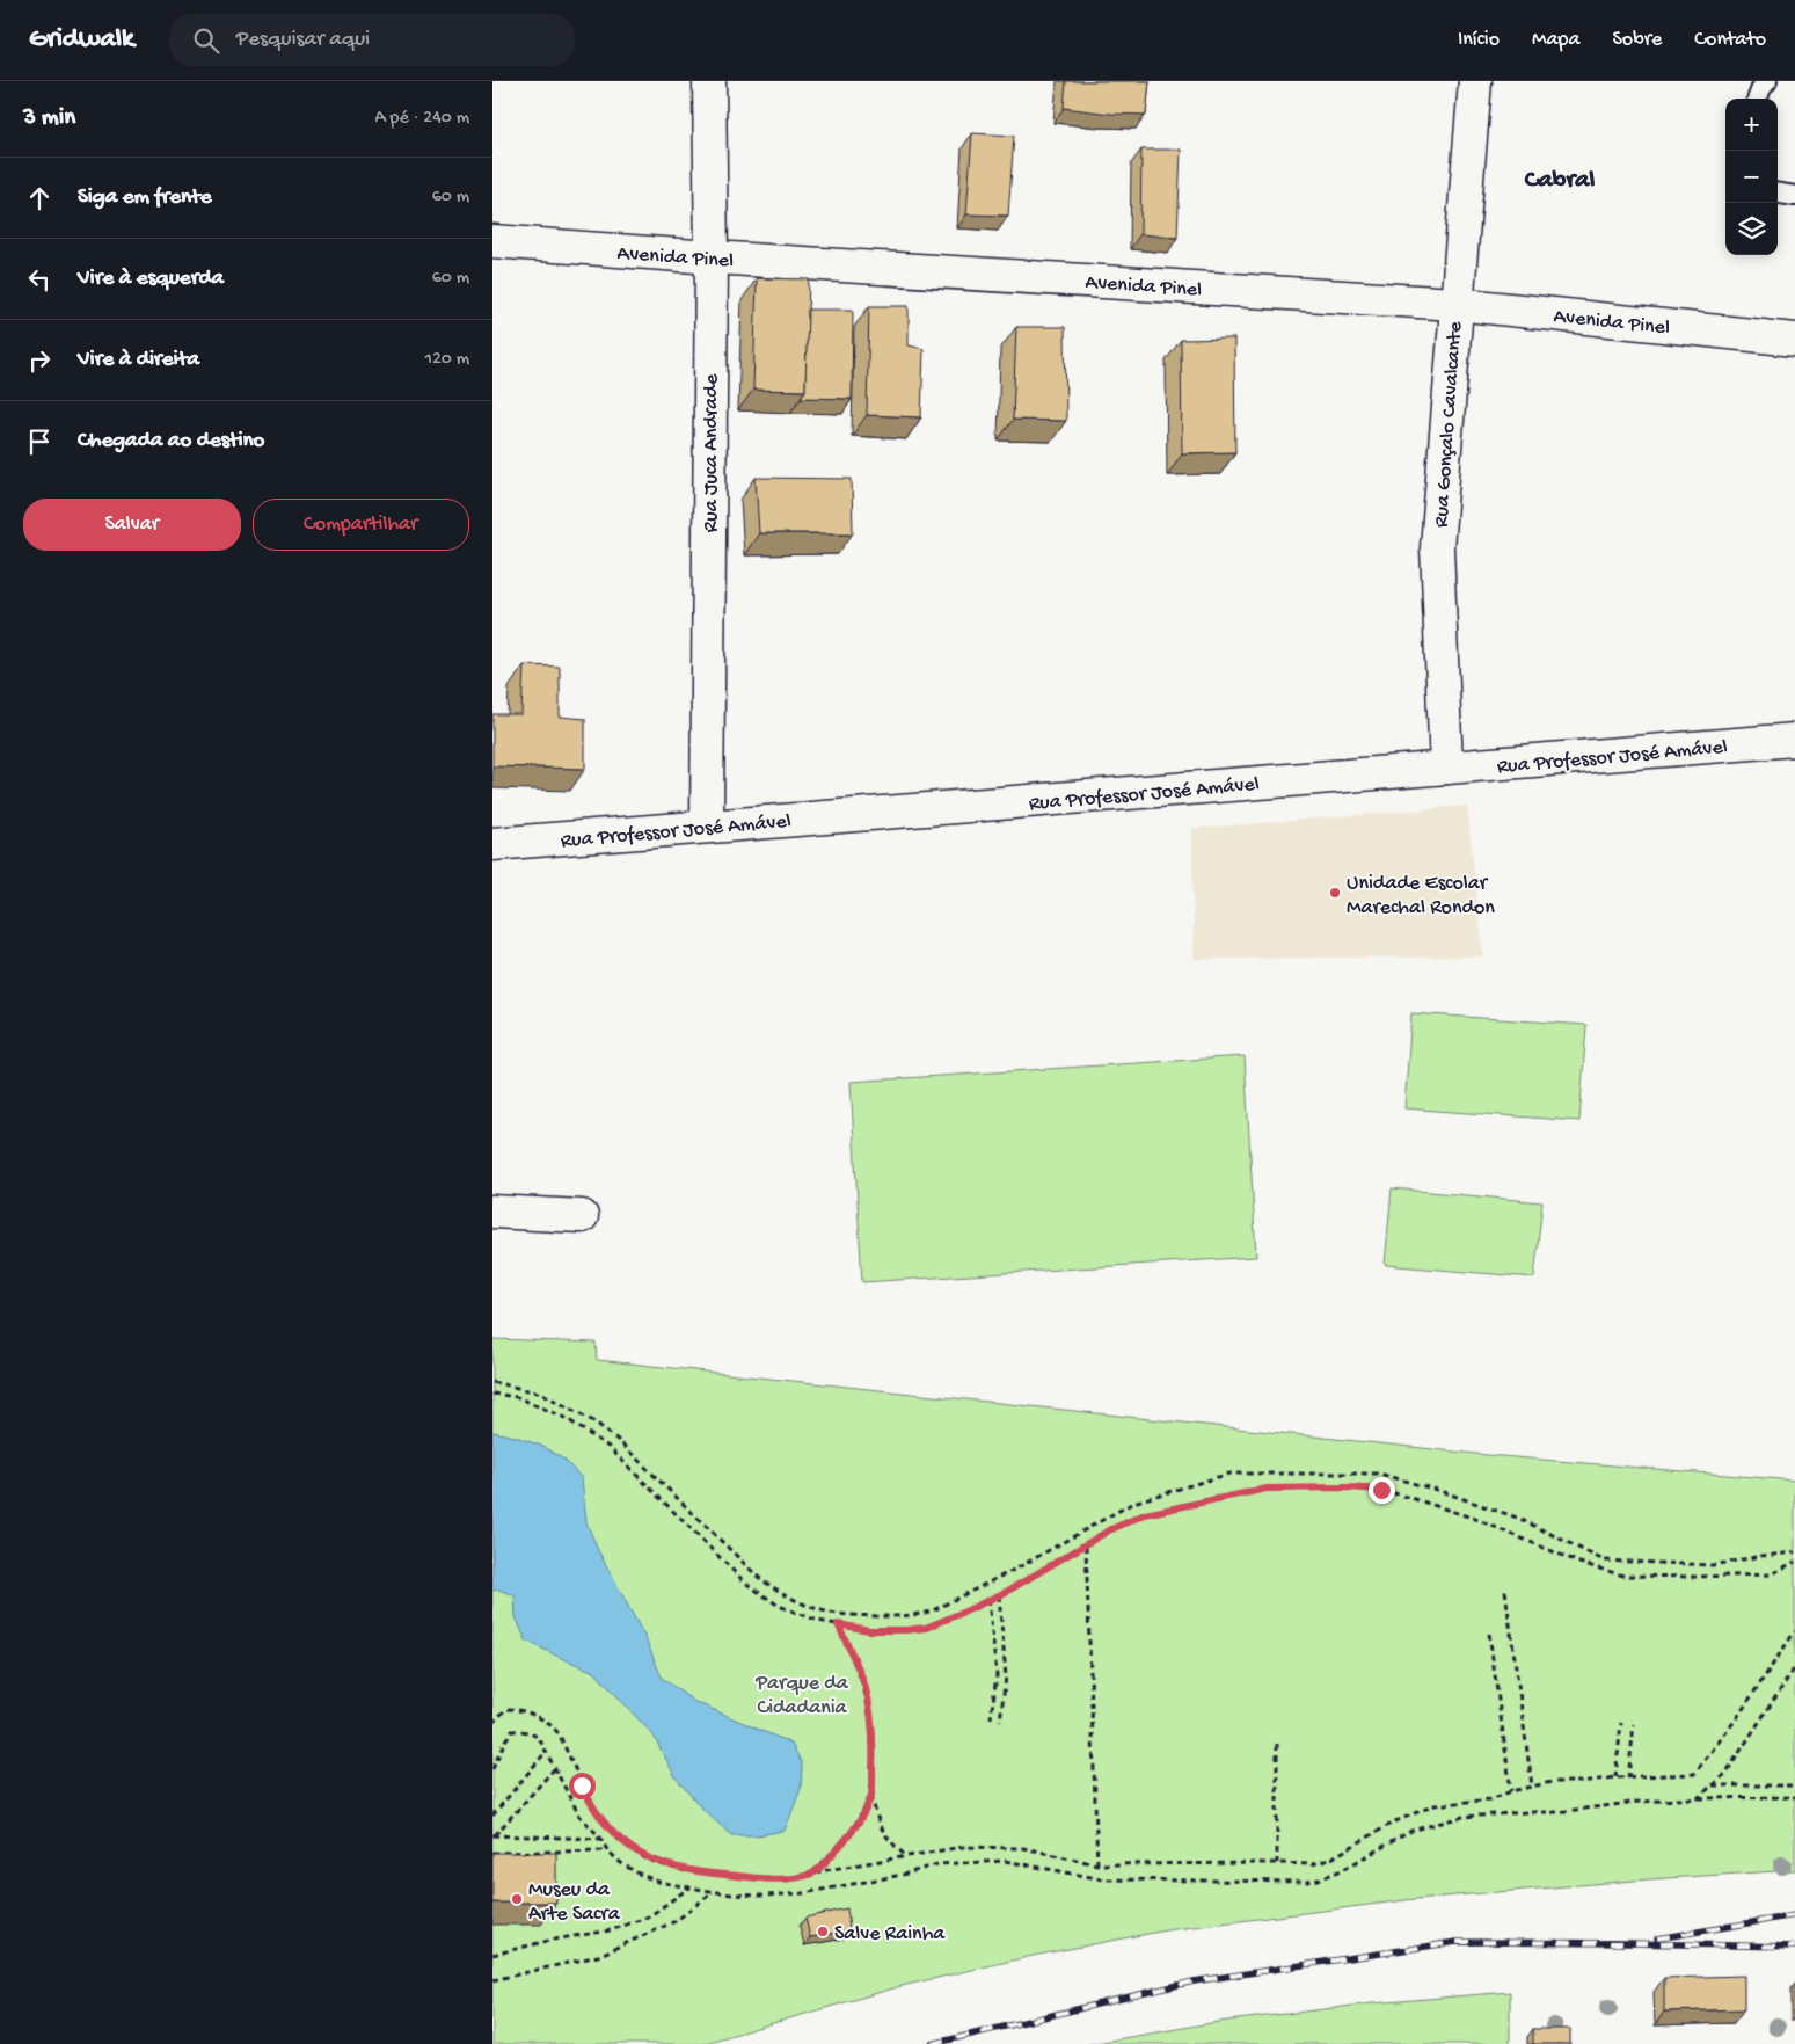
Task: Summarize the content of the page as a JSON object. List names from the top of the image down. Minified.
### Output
{"streets":{"street":["Avenida Pinel","Rua Gonçalo Cavalcante","Rua Juca Andrade","Rua Professor José Amável"]},"crossings":[["Avenida Pinel","Rua Gonçalo Cavalcante"],["Avenida Pinel","Rua Juca Andrade"],["Rua Gonçalo Cavalcante","Rua Professor José Amável"],["Rua Juca Andrade","Rua Professor José Amável"]],"districts":["Cabral"],"parks":["Parque da Cidadania"],"places":["Unidade Escolar Marechal Rondon","Museu da Arte Sacra","Salve Rainha"],"page":{"header":"Gridwalk","search":"Pesquisar aqui","nav":["Início","Mapa","Sobre","Contato"],"heading":["3 min","A pé · 240 m"],"map_buttons":["+","−"],"list":[["Siga em frente","60 m"],["Vire à esquerda","60 m"],["Vire à direita","120 m"],"Chegada ao destino"],"buttons":["Salvar","Compartilhar"]}}
